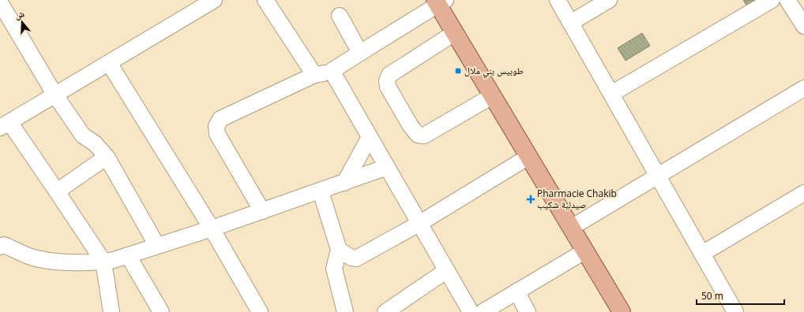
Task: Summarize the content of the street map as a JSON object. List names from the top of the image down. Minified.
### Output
{"places":{"transit":["طوبيس بني ملال"],"health":["Pharmacie Chakib صيدلية شكيب"]},"scale_bar":"50 m","north":"top"}
